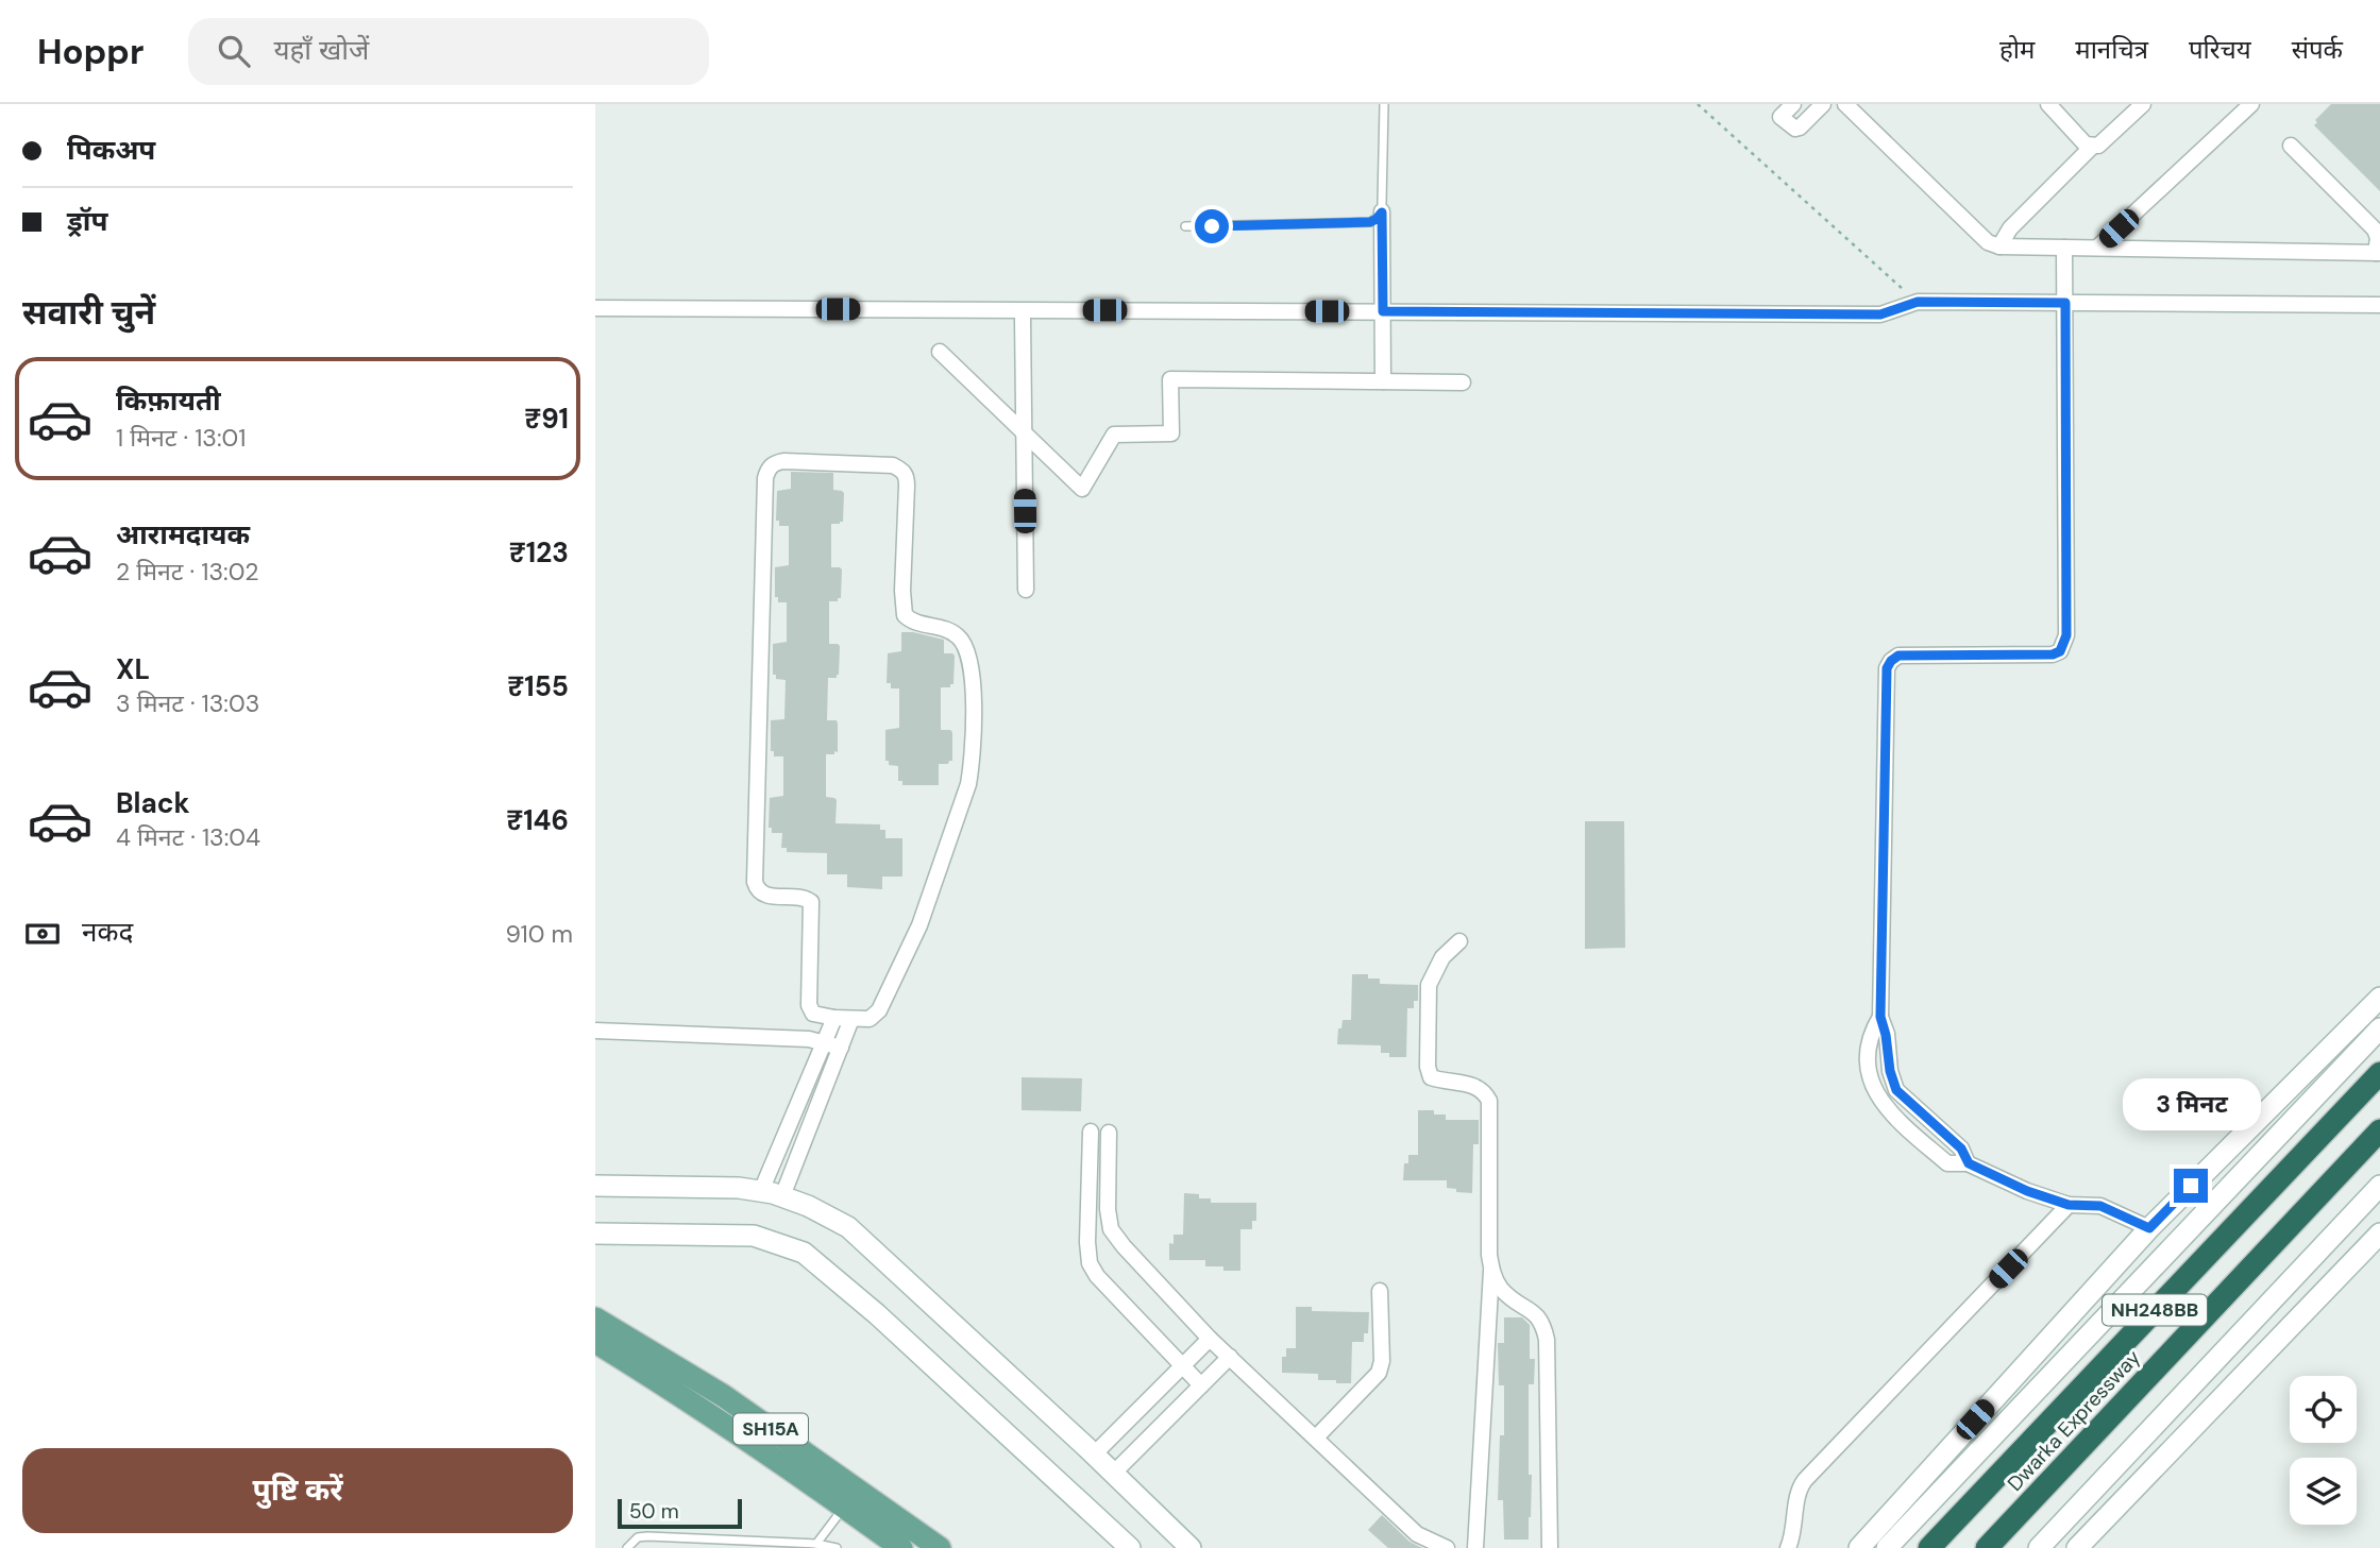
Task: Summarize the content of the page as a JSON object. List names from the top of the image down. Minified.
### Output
{"streets":{"highway":["NH248BB","Dwarka Expressway"],"main road":["SH15A"]},"scale_bar":"50 m","page":{"header":"Hoppr","search":"यहाँ खोजें","nav":["होम","मानचित्र","परिचय","संपर्क"],"banner":["पिकअप","ड्रॉप"],"heading":"सवारी चुनें","list":[{"name":"किफ़ायती","note":"1 मिनट · 13:01","value":"₹91"},{"name":"आरामदायक","note":"2 मिनट · 13:02","value":"₹123"},{"name":"XL","note":"3 मिनट · 13:03","value":"₹155"},{"name":"Black","note":"4 मिनट · 13:04","value":"₹146"}],"pay":["नकद","910 m"],"bubble":"3 मिनट","buttons":"पुष्टि करें","scale":"50 m"}}
